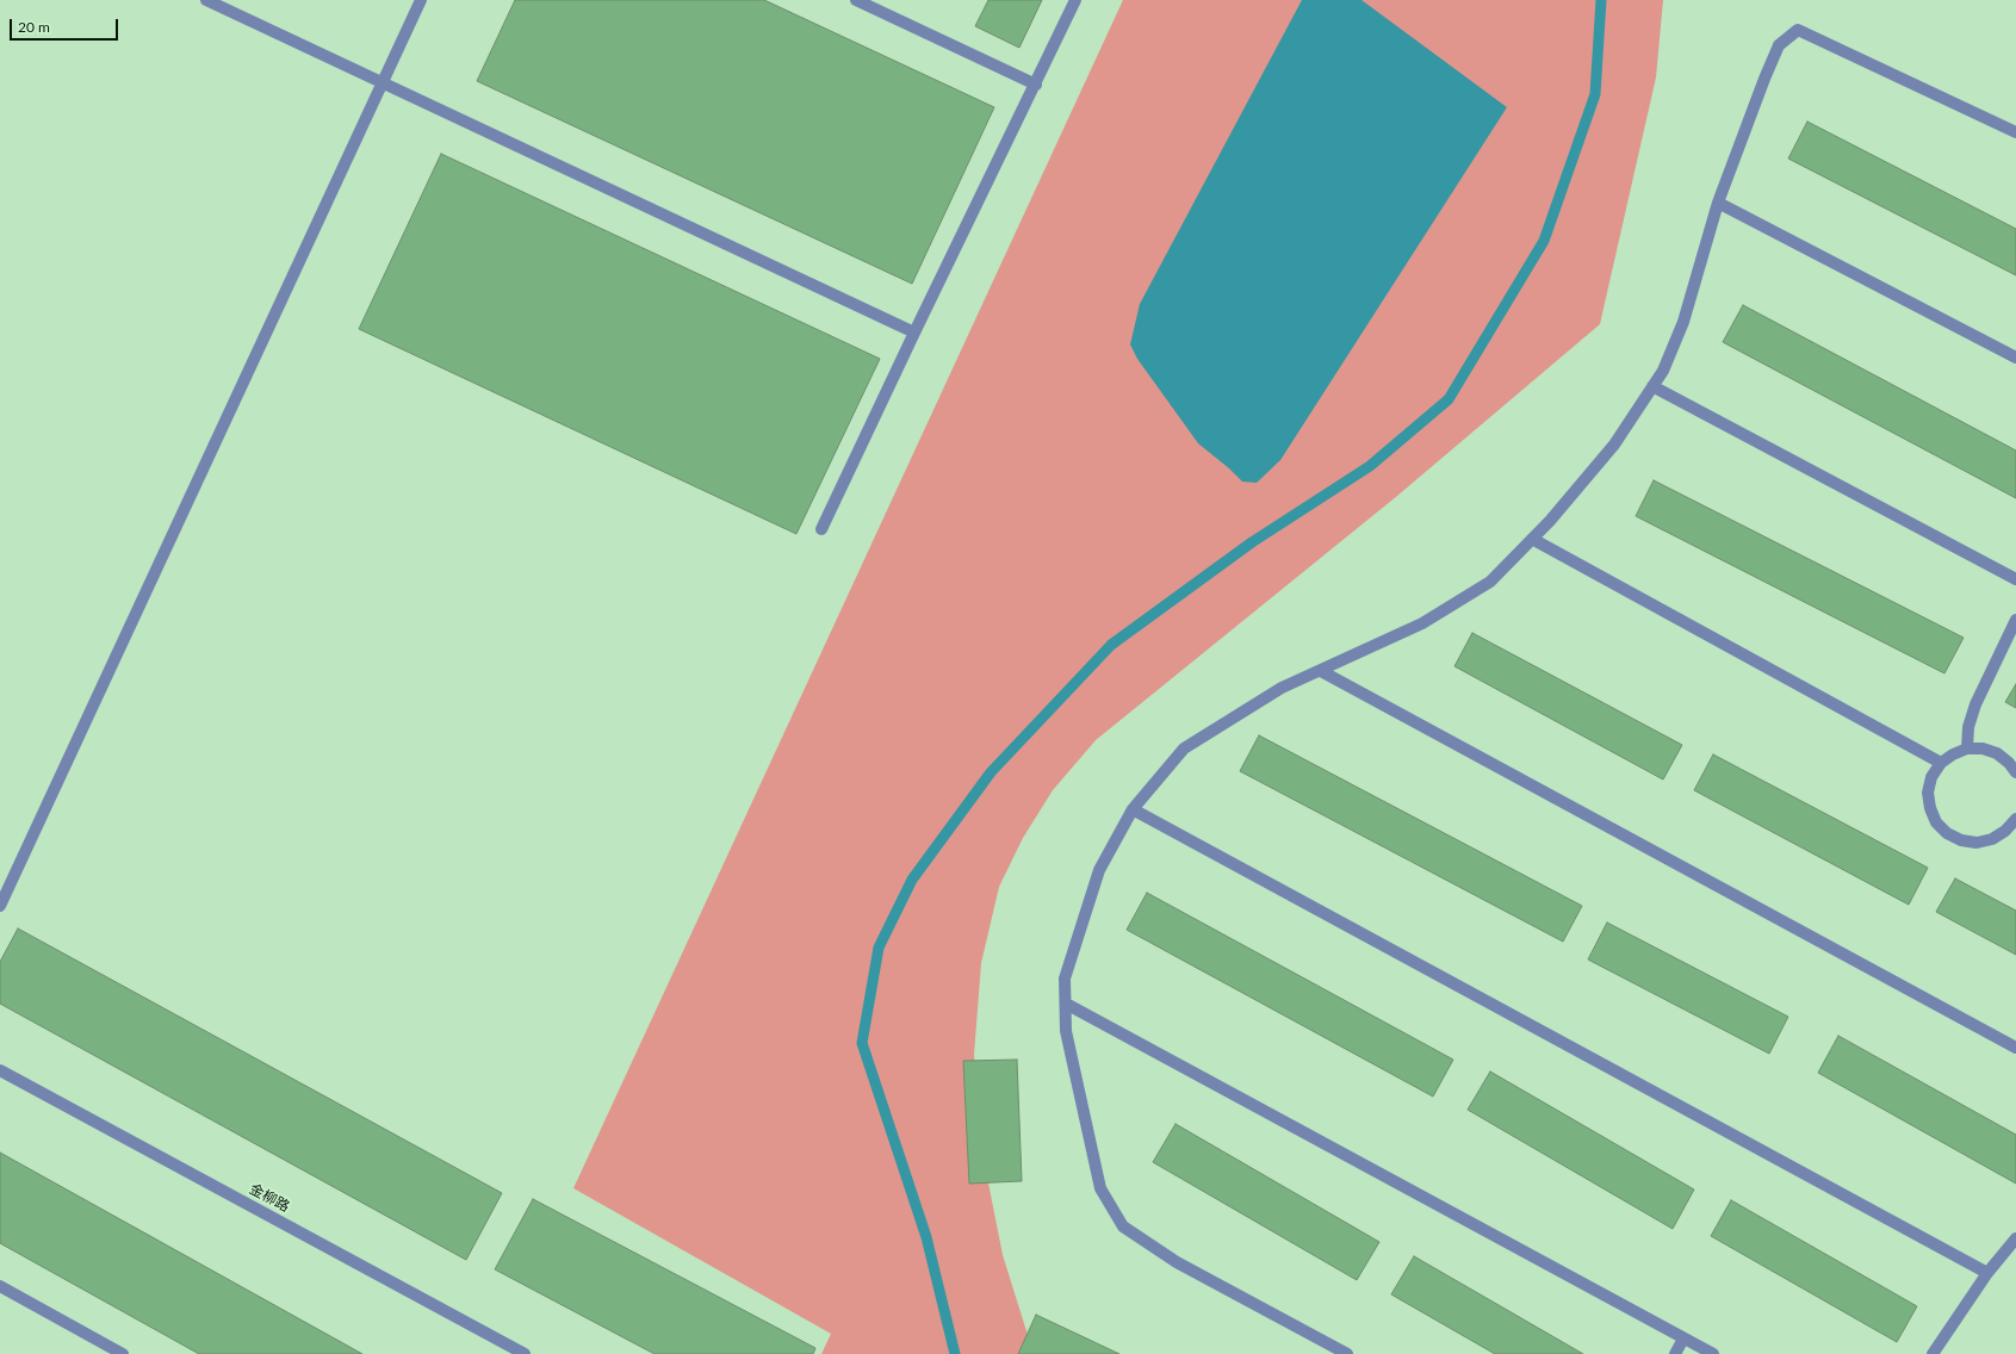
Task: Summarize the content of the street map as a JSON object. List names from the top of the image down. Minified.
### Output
{"streets":{"street":["金柳路"]},"scale_bar":"20 m"}
